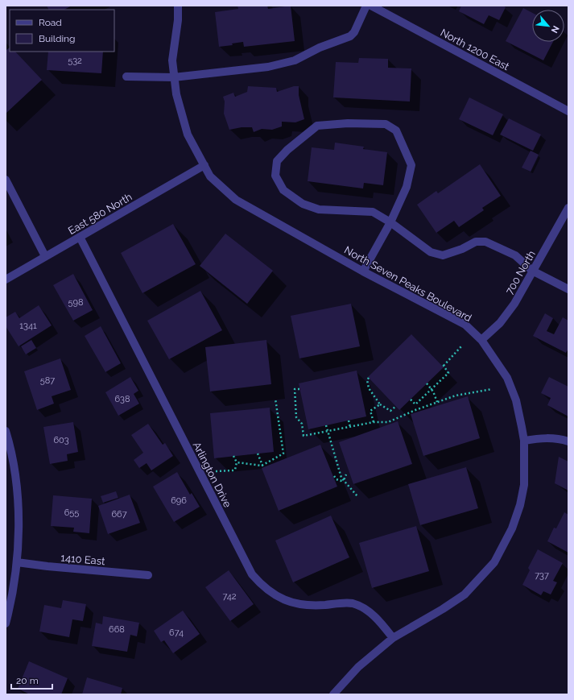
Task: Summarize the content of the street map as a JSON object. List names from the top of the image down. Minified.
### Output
{"streets":{"street":["North 1200 East","East 580 North","700 North","North Seven Peaks Boulevard","Arlington Drive","1410 East"]},"crossings":[["East 580 North","North Seven Peaks Boulevard"],["East 580 North","Arlington Drive"],["700 North","North Seven Peaks Boulevard"],["North Seven Peaks Boulevard","Arlington Drive"]],"house_numbers":["532","598","1341","587","638","603","696","655","667","737","742","668","674"],"legend":["Road","Building"],"scale_bar":"20 m","north":"bottom right"}
